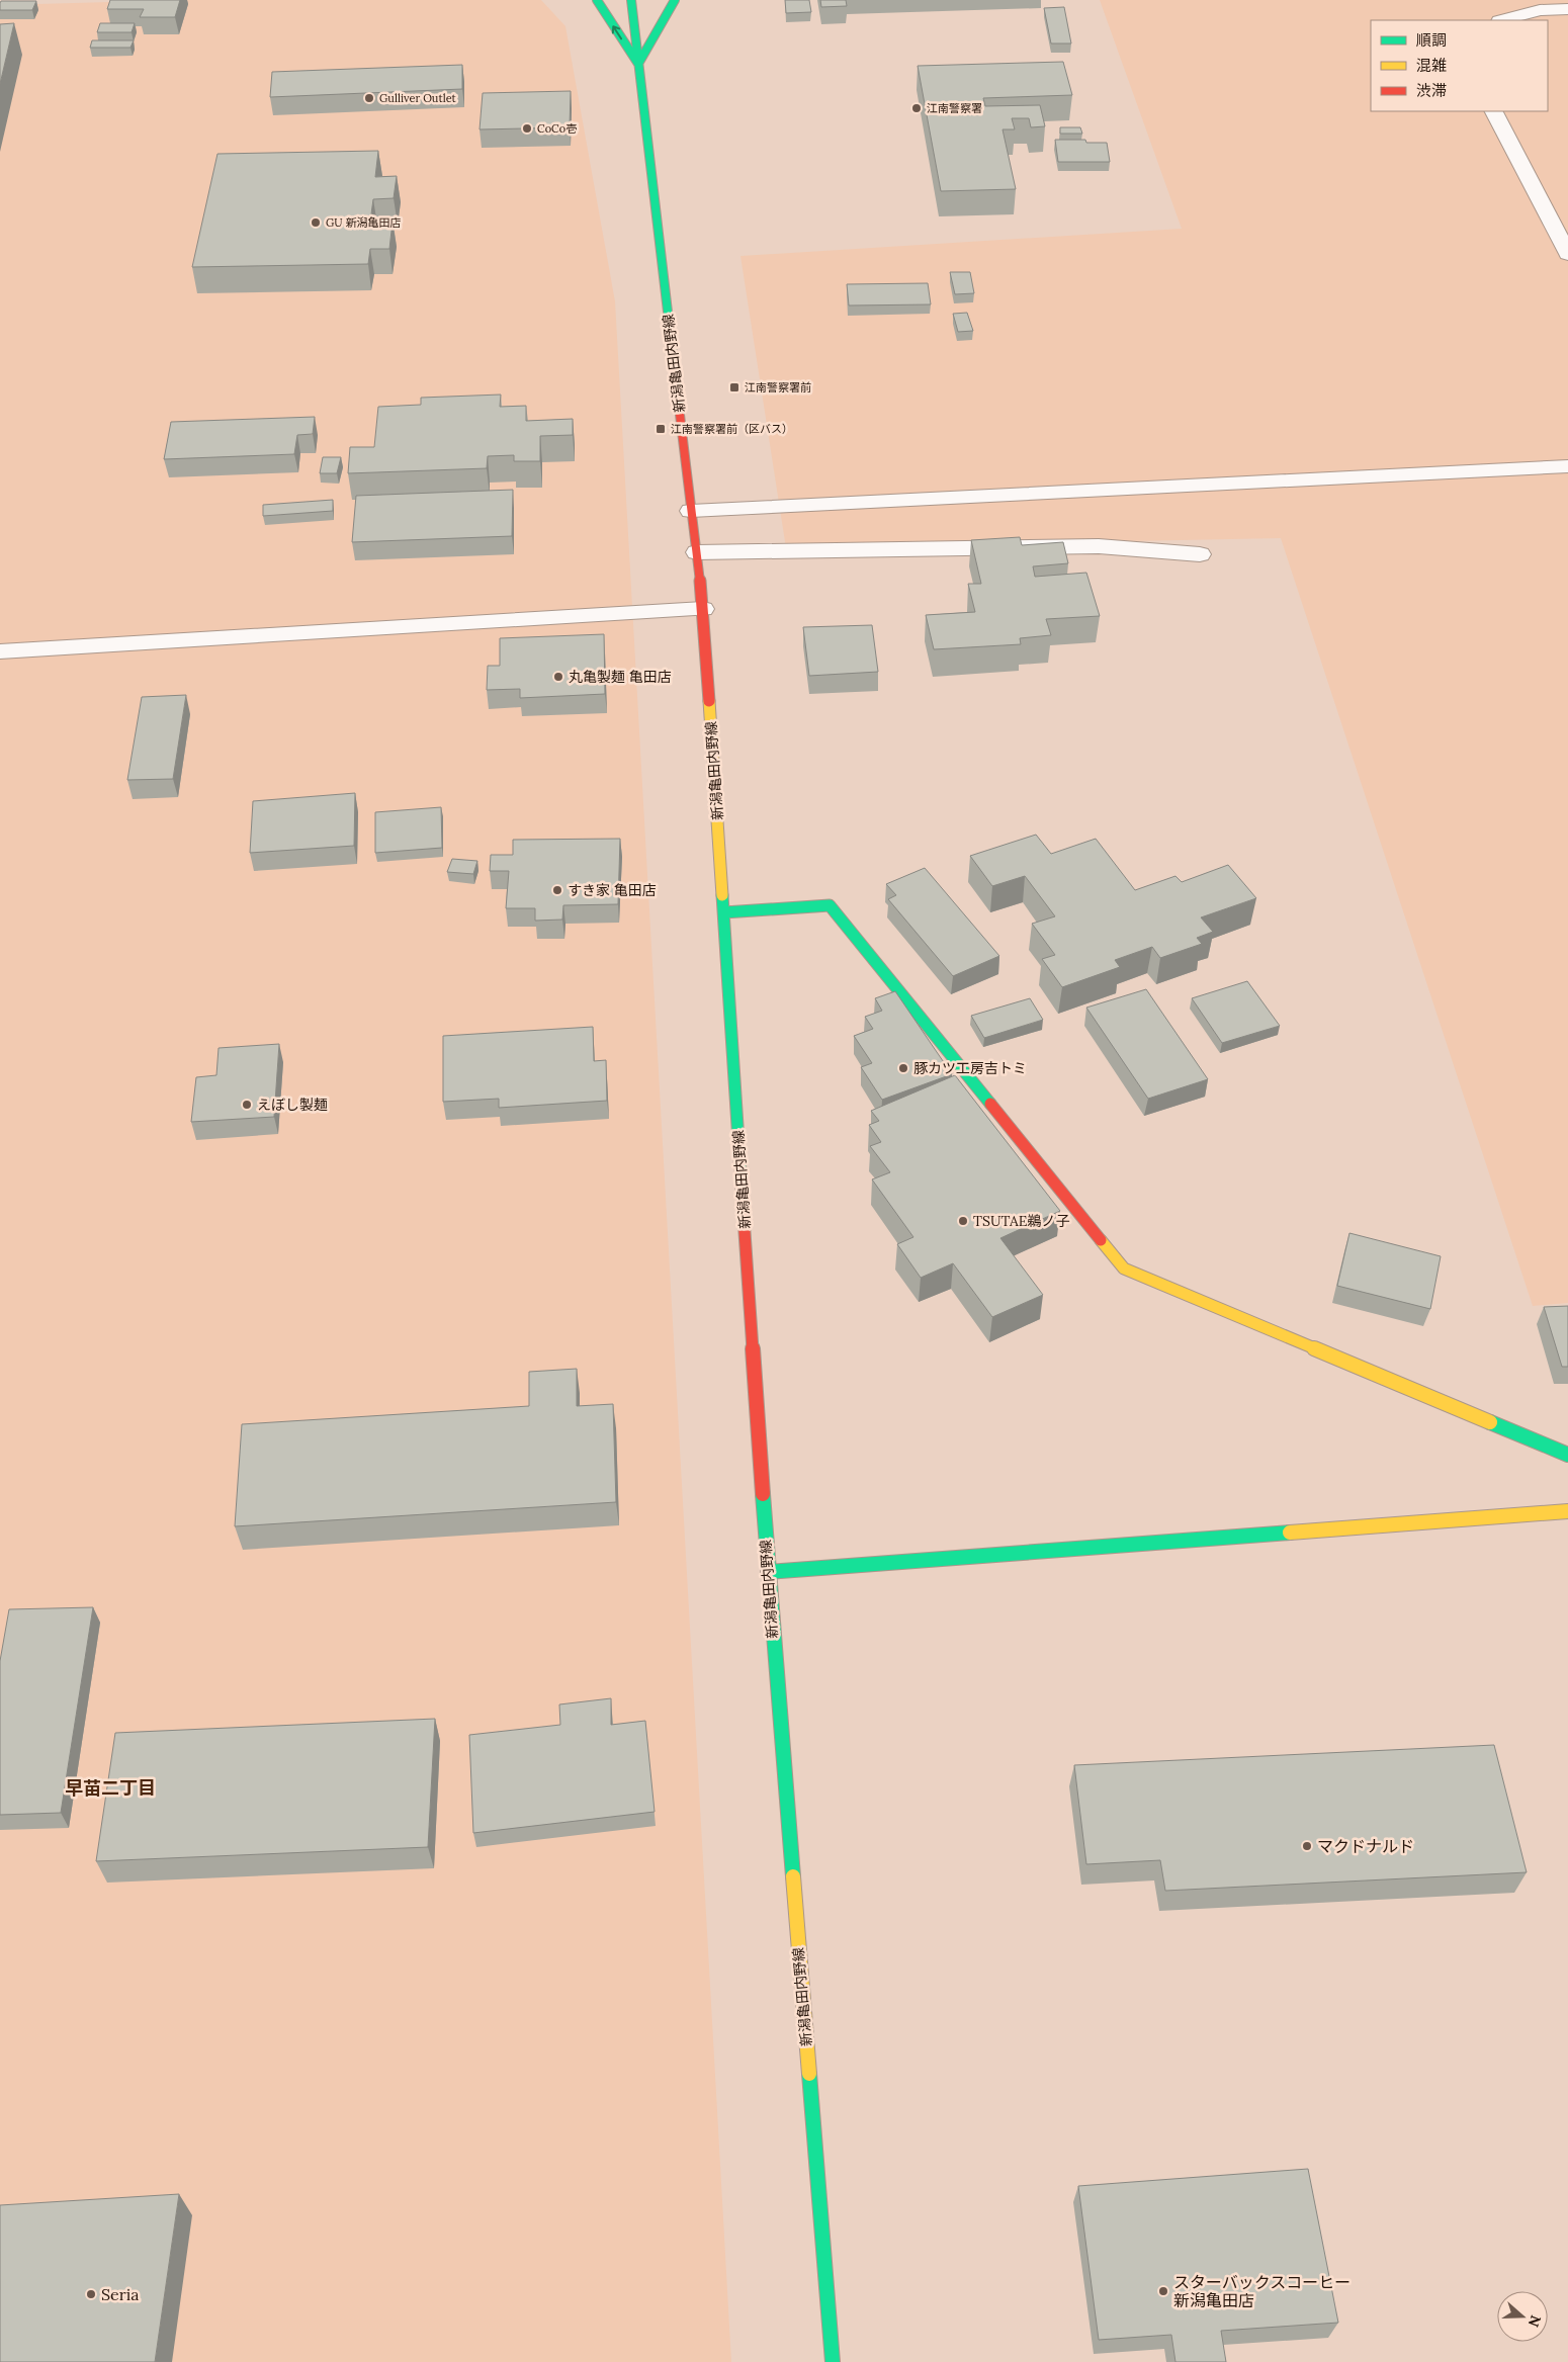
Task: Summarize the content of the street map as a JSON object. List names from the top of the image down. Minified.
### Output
{"streets":{"main road":["新潟亀田内野線"]},"districts":["早苗二丁目"],"places":{"other":["Gulliver Outlet","江南警察署","CoCo壱","GU 新潟亀田店","丸亀製麺 亀田店","すき家 亀田店","豚カツ工房吉トミ","えぼし製麺","TSUTAE鵜ノ子","マクドナルド","スターバックスコーヒー 新潟亀田店","Seria"],"transit":["江南警察署前","江南警察署前（区バス）"]},"legend":["順調","混雑","渋滞"],"north":"right"}
